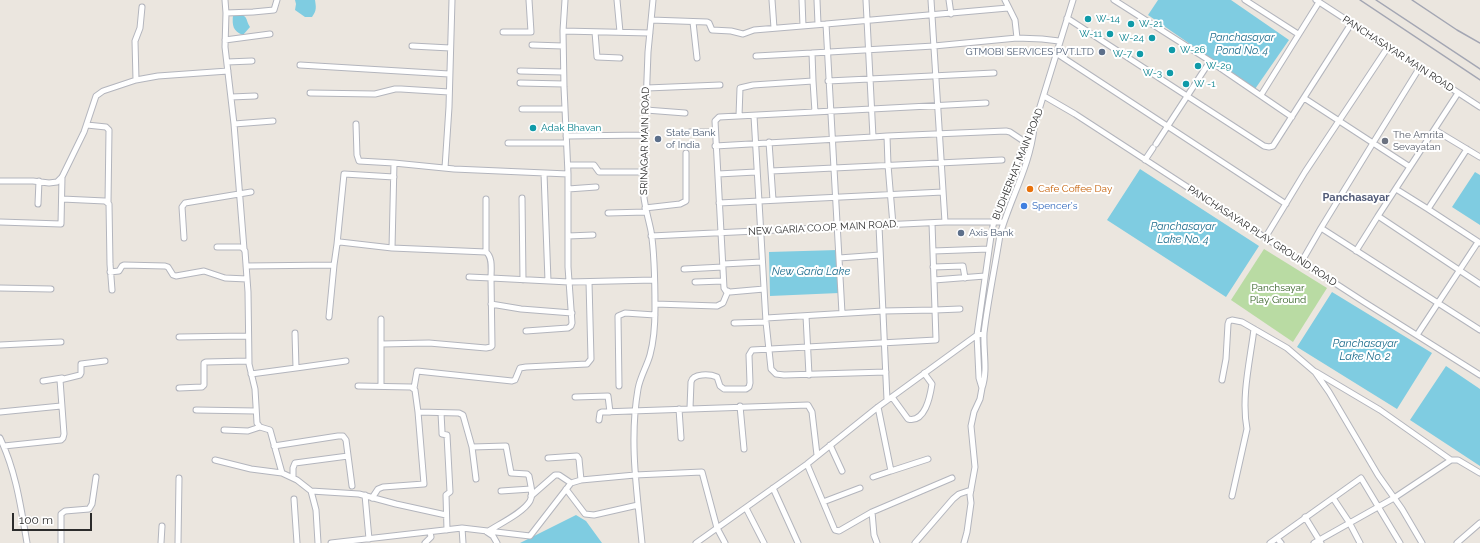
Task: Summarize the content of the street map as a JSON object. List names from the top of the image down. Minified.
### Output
{"streets":{"street":["PANCHASAYAR MAIN ROAD","SRINAGAR MAIN ROAD","BUDHERHAT MAIN ROAD","NEW GARIA CO.OP. MAIN ROAD.","PANCHASAYAR PLAY GROUND ROAD"]},"crossings":[["SRINAGAR MAIN ROAD","NEW GARIA CO.OP. MAIN ROAD."],["BUDHERHAT MAIN ROAD","NEW GARIA CO.OP. MAIN ROAD."],["BUDHERHAT MAIN ROAD","PANCHASAYAR PLAY GROUND ROAD"]],"districts":["Panchasayar"],"water":["Panchasayar Pond No. 4","Panchasayar Lake No. 4","New Garia Lake","Panchasayar Lake No. 2"],"parks":["Panchsayar Play Ground"],"places":["W-14","W-21","W-11","W-24","W-26","GTMOBI SERVICES PVT.LTD","W-7","W-29","W-3","W -1","Adak Bhavan","State Bank of India","The Amrita Sevayatan","Cafe Coffee Day","Spencer's","Axis Bank"],"scale_bar":"100 m"}
